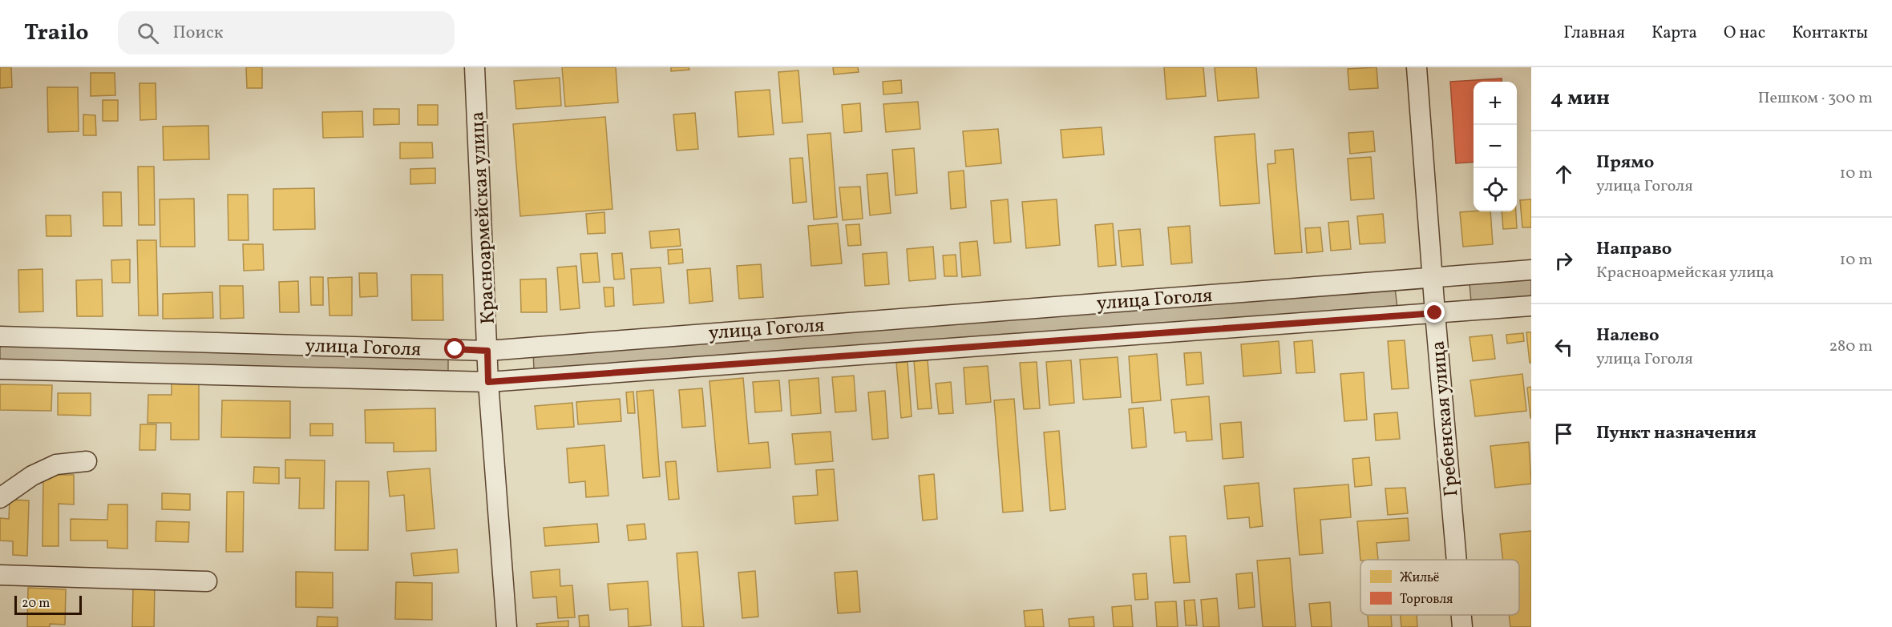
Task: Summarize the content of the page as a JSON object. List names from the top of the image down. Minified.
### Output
{"streets":{"street":["Красноармейская улица","улица Гоголя","Гребенская улица"]},"crossings":[["Красноармейская улица","улица Гоголя"],["улица Гоголя","Гребенская улица"]],"legend":["Жильё","Торговля"],"scale_bar":"20 m","page":{"header":"Trailo","search":"Поиск","nav":["Главная","Карта","О нас","Контакты"],"heading":["4 мин","Пешком · 300 m"],"map_buttons":["+","−"],"list":[["Прямо","улица Гоголя","10 m"],["Направо","Красноармейская улица","10 m"],["Налево","улица Гоголя","280 m"],"Пункт назначения"],"scale":"20 m"}}
